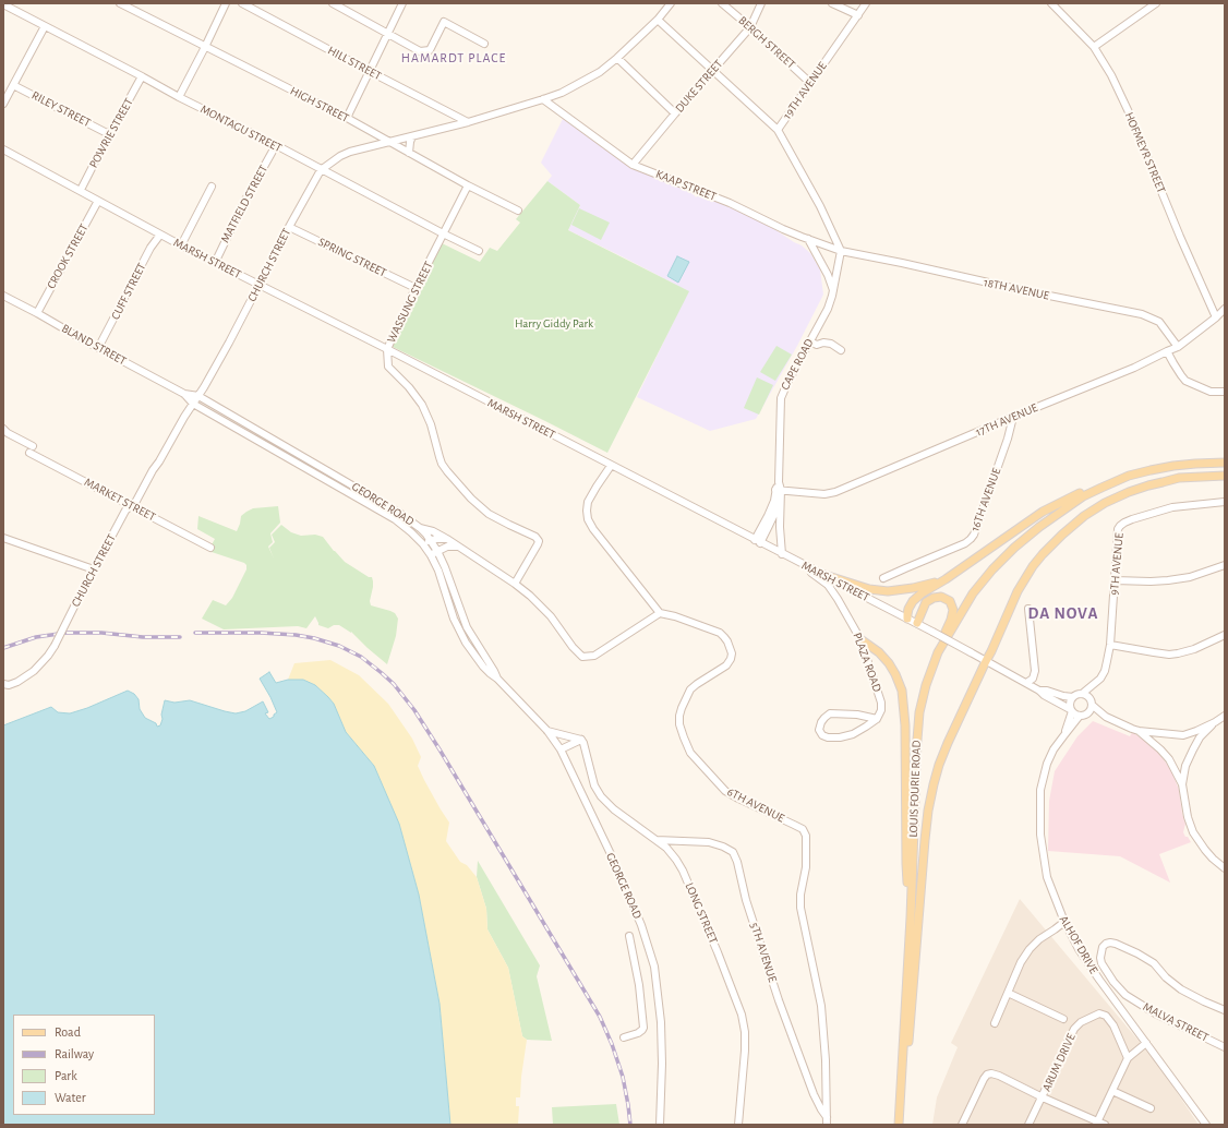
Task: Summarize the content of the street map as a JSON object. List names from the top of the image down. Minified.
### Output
{"streets":{"main road":["LOUIS FOURIE ROAD"],"street":["BERGH STREET","HILL STREET","DUKE STREET","19TH AVENUE","HIGH STREET","RILEY STREET","MONTAGU STREET","POWRIE STREET","HOFMEYR STREET","KAAP STREET","MATFIELD STREET","CROOK STREET","SPRING STREET","MARSH STREET","CHURCH STREET","18TH AVENUE","CUFF STREET","WASSUNG STREET","BLAND STREET","CAPE ROAD","17TH AVENUE","MARKET STREET","16TH AVENUE","GEORGE ROAD","9TH AVENUE","PLAZA ROAD","6TH AVENUE","LONG STREET","ALHOF DRIVE","5TH AVENUE","MALVA STREET","ARUM DRIVE"]},"crossings":[["BERGH STREET","DUKE STREET"],["BERGH STREET","19TH AVENUE"],["HILL STREET","CHURCH STREET"],["DUKE STREET","KAAP STREET"],["19TH AVENUE","KAAP STREET"],["19TH AVENUE","18TH AVENUE"],["19TH AVENUE","CAPE ROAD"],["HIGH STREET","CHURCH STREET"],["HIGH STREET","WASSUNG STREET"],["RILEY STREET","POWRIE STREET"],["MONTAGU STREET","POWRIE STREET"],["MONTAGU STREET","MATFIELD STREET"],["MONTAGU STREET","CHURCH STREET"],["MONTAGU STREET","WASSUNG STREET"],["POWRIE STREET","MARSH STREET"],["HOFMEYR STREET","17TH AVENUE"],["KAAP STREET","CHURCH STREET"],["KAAP STREET","18TH AVENUE"],["KAAP STREET","CAPE ROAD"],["MATFIELD STREET","MARSH STREET"],["CROOK STREET","MARSH STREET"],["CROOK STREET","BLAND STREET"],["SPRING STREET","CHURCH STREET"],["SPRING STREET","WASSUNG STREET"],["MARSH STREET","CHURCH STREET"],["MARSH STREET","CUFF STREET"],["MARSH STREET","WASSUNG STREET"],["MARSH STREET","CAPE ROAD"],["MARSH STREET","9TH AVENUE"],["MARSH STREET","PLAZA ROAD"],["MARSH STREET","ALHOF DRIVE"],["CHURCH STREET","BLAND STREET"],["CHURCH STREET","MARKET STREET"],["CHURCH STREET","GEORGE ROAD"],["18TH AVENUE","CAPE ROAD"],["18TH AVENUE","17TH AVENUE"],["CUFF STREET","BLAND STREET"],["BLAND STREET","GEORGE ROAD"],["CAPE ROAD","17TH AVENUE"],["17TH AVENUE","16TH AVENUE"],["9TH AVENUE","ALHOF DRIVE"],["6TH AVENUE","5TH AVENUE"],["LONG STREET","5TH AVENUE"]],"districts":["HAMARDT PLACE","DA NOVA"],"parks":["Harry Giddy Park"],"legend":["Road","Railway","Park","Water"]}
